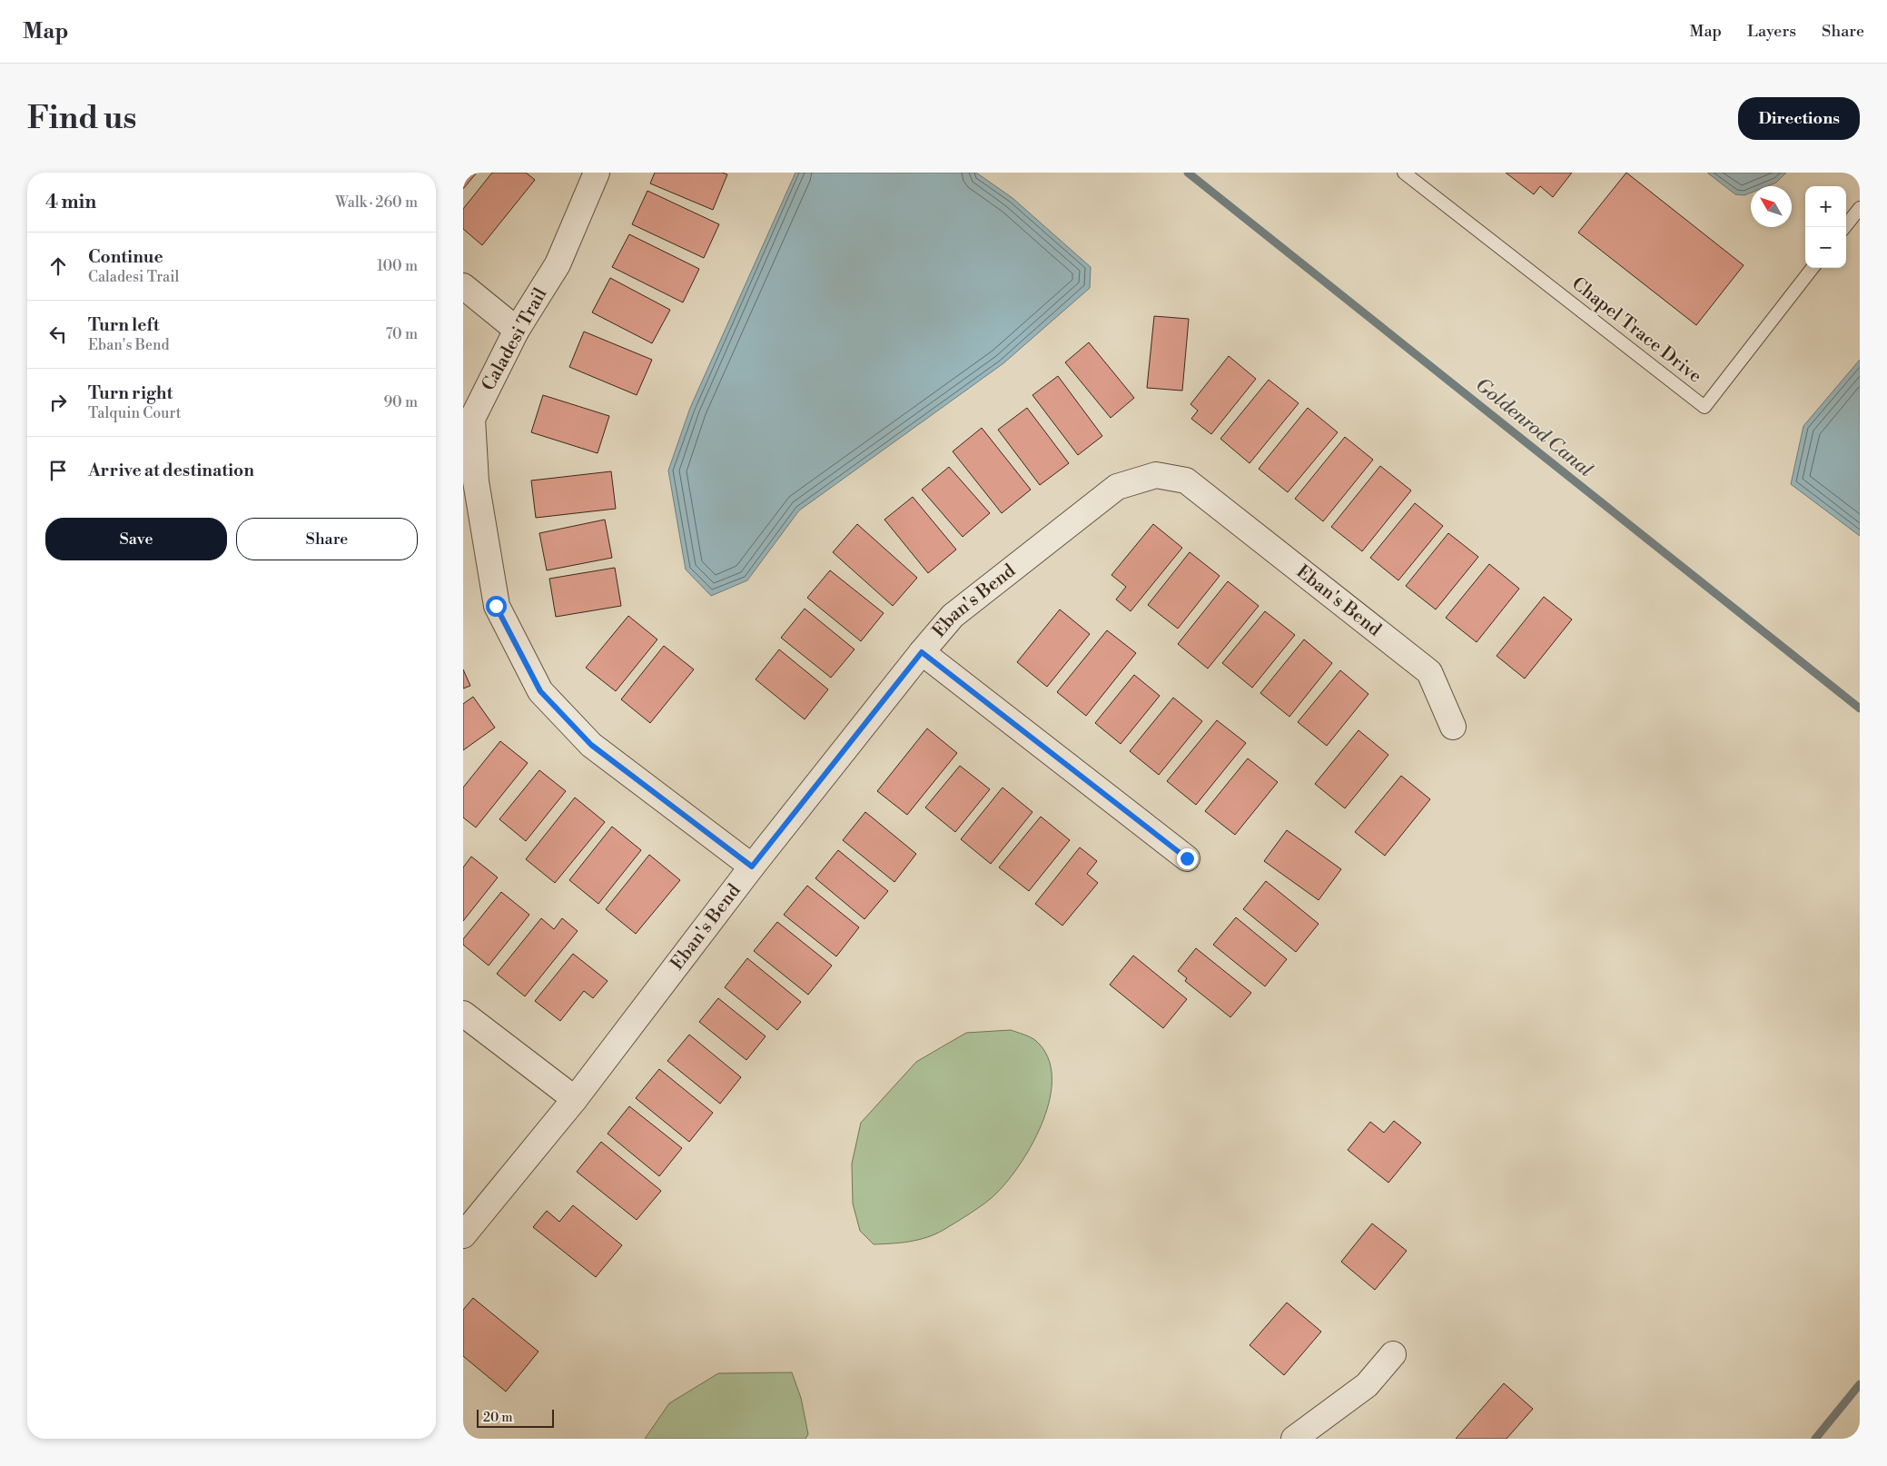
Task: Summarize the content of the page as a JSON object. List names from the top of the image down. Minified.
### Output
{"streets":{"street":["Caladesi Trail","Eban's Bend"],"lane":["Chapel Trace Drive"]},"crossings":[["Caladesi Trail","Eban's Bend"]],"water":["Goldenrod Canal"],"scale_bar":"20 m","north":"top left","page":{"header":"Map","nav":["Map","Layers","Share"],"buttons":["Directions",["Save","Share"]],"title":"Find us","heading":["4 min","Walk · 260 m"],"map_buttons":["+","−"],"list":[["Continue","Caladesi Trail","100 m"],["Turn left","Eban's Bend","70 m"],["Turn right","Talquin Court","90 m"],"Arrive at destination"],"scale":"20 m"}}
